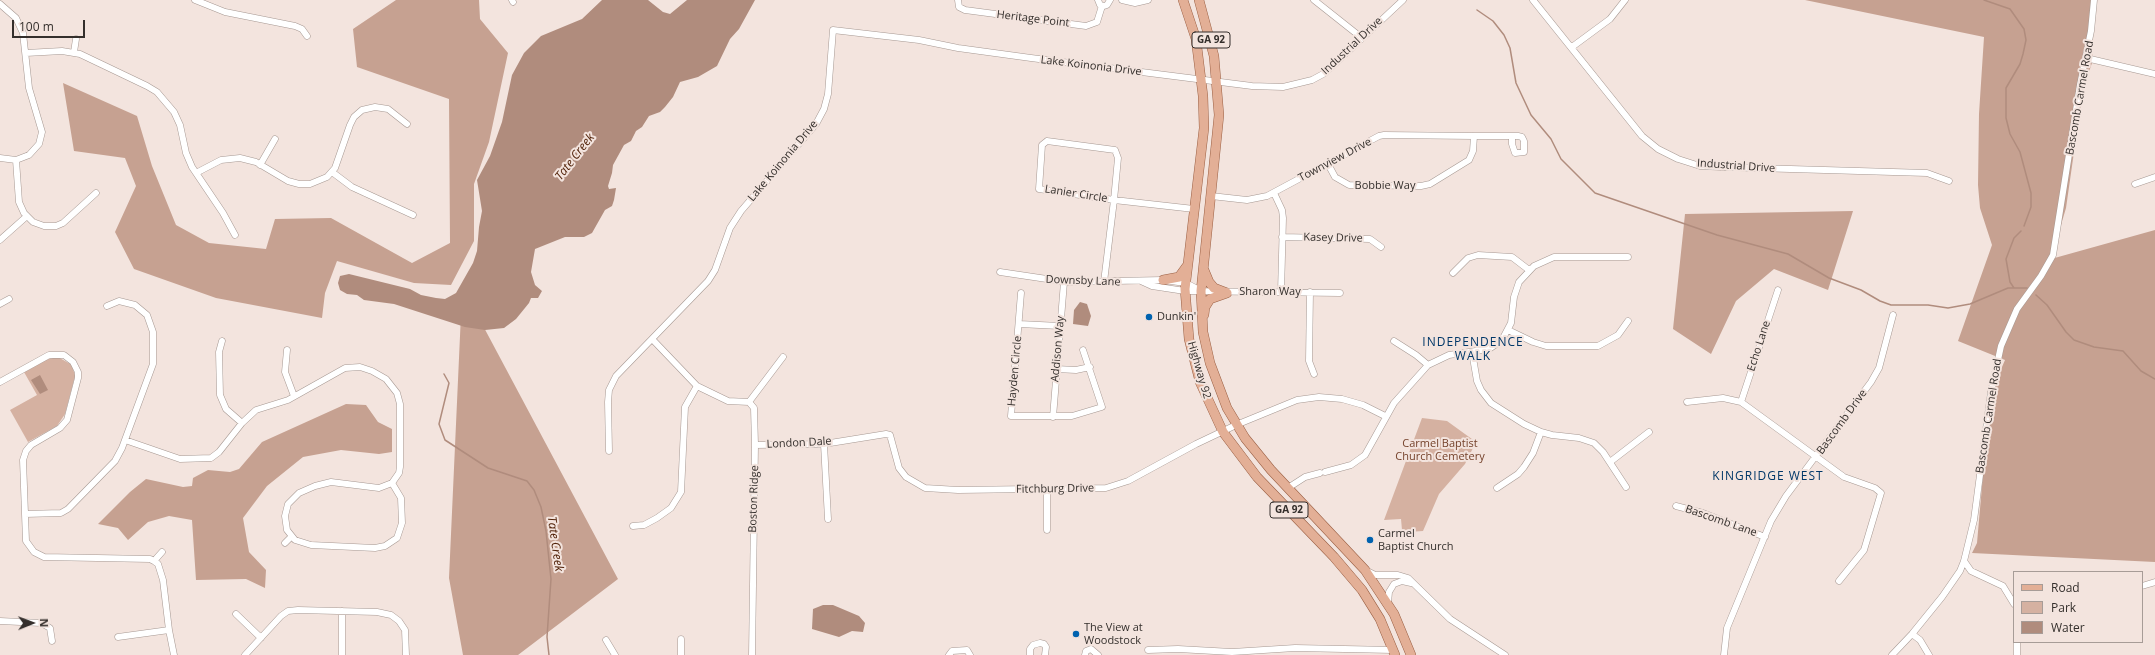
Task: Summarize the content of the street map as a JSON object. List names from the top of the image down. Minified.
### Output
{"streets":{"main road":["GA 92","Highway 92"],"street":["Heritage Point","Industrial Drive","Lake Koinonia Drive","Bascomb Carmel Road","Townview Drive","Bobbie Way","Lanier Circle","Kasey Drive","Downsby Lane","Sharon Way","Echo Lane","Addison Way","Hayden Circle","Bascomb Drive","London Dale","Fitchburg Drive","Boston Ridge","Bascomb Lane"]},"crossings":[["Industrial Drive","Lake Koinonia Drive"],["Industrial Drive","Highway 92"],["Lake Koinonia Drive","Highway 92"],["Townview Drive","Bobbie Way"],["Townview Drive","Highway 92"],["Lanier Circle","Downsby Lane"],["Lanier Circle","Highway 92"],["Downsby Lane","Sharon Way"],["Downsby Lane","Addison Way"],["Downsby Lane","Highway 92"],["Sharon Way","Highway 92"],["Addison Way","Hayden Circle"],["Highway 92","Fitchburg Drive"],["Bascomb Drive","Bascomb Lane"],["London Dale","Fitchburg Drive"],["London Dale","Boston Ridge"]],"districts":["INDEPENDENCE WALK","KINGRIDGE WEST"],"water":["Tate Creek"],"parks":["Carmel Baptist Church Cemetery"],"places":["Dunkin'","Carmel Baptist Church","The View at Woodstock"],"legend":["Road","Park","Water"],"scale_bar":"100 m","north":"right"}
